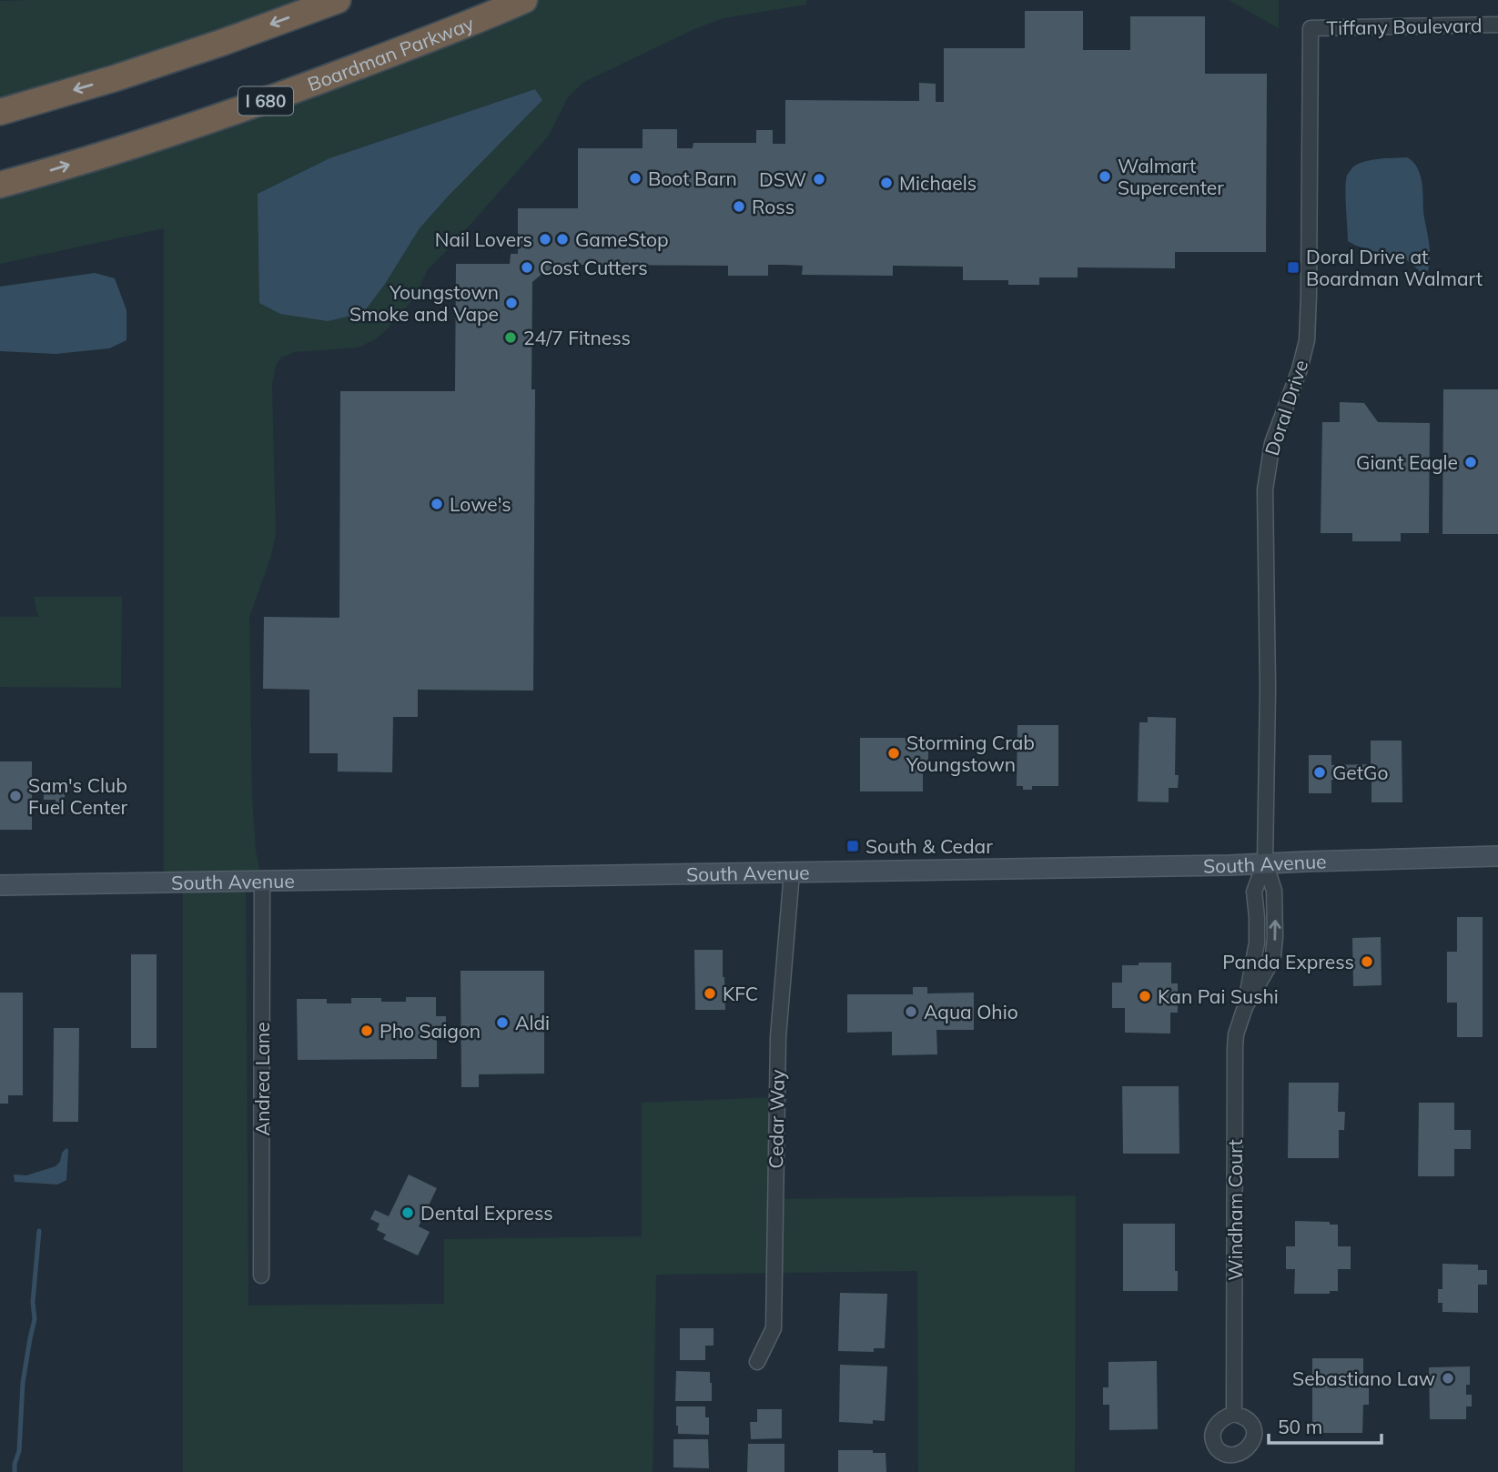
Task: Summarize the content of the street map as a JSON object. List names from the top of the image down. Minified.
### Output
{"streets":{"highway":["Boardman Parkway","I 680"],"main road":["South Avenue"],"street":["Tiffany Boulevard","Doral Drive","Andrea Lane","Cedar Way","Windham Court"]},"crossings":[["Tiffany Boulevard","Doral Drive"],["Doral Drive","South Avenue"],["Doral Drive","Windham Court"],["South Avenue","Andrea Lane"],["South Avenue","Cedar Way"],["South Avenue","Windham Court"]],"places":{"other":["Walmart Supercenter","Boot Barn","DSW","Michaels","Ross","Nail Lovers","GameStop","Cost Cutters","Youngstown Smoke and Vape","24/7 Fitness","Giant Eagle","Lowe's","Storming Crab Youngstown","GetGo","Sam's Club Fuel Center","Panda Express","KFC","Kan Pai Sushi","Aqua Ohio","Aldi","Pho Saigon","Dental Express","Sebastiano Law"],"transit":["Doral Drive at Boardman Walmart","South & Cedar"]},"scale_bar":"50 m"}
